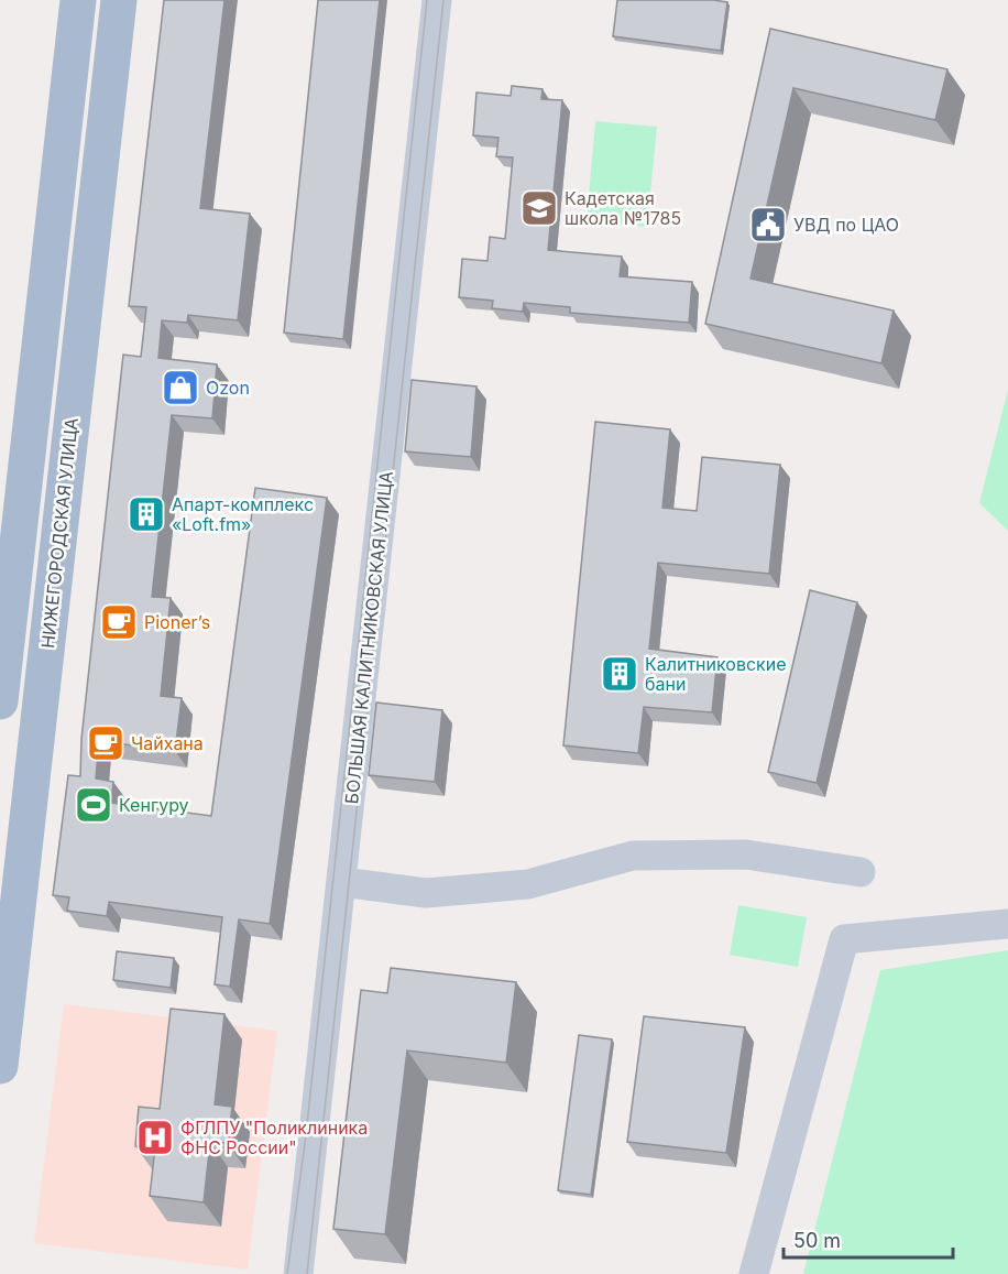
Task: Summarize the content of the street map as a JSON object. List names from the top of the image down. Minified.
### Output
{"streets":{"main road":["НИЖЕГОРОДСКАЯ УЛИЦА"],"street":["БОЛЬШАЯ КАЛИТНИКОВСКАЯ УЛИЦА"]},"places":{"school or university":["Кадетская школа №1785"],"public building":["УВД по ЦАО"],"shop":["Ozon"],"building":["Апарт-комплекс «Loft.fm»","Калитниковские бани"],"cafe":["Pioner’s","Чайхана"],"sports":["Кенгуру"],"hospital":["ФГЛПУ \"Поликлиника ФНС России\""]},"scale_bar":"50 m"}
